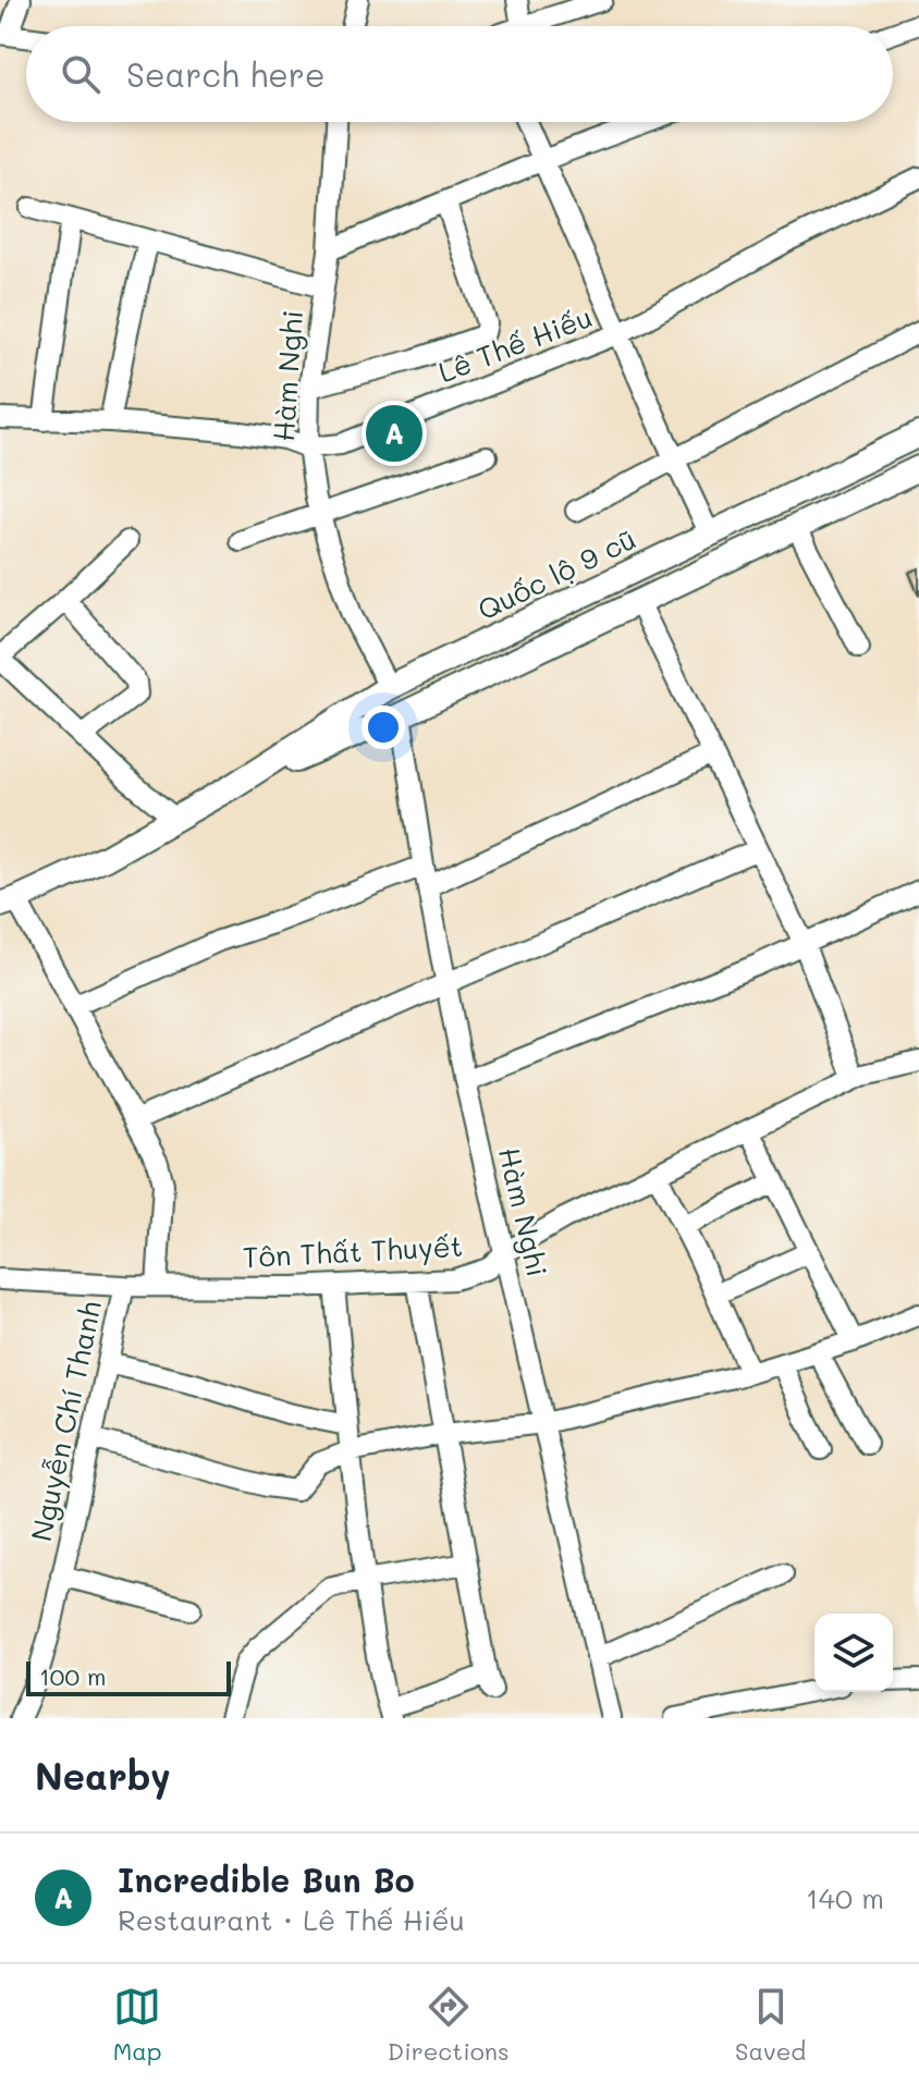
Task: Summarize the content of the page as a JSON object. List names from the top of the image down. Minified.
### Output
{"streets":{"main road":["Quốc lộ 9 cũ"],"street":["Lê Thế Hiếu","Hàm Nghi","Tôn Thất Thuyết","Nguyễn Chí Thanh"]},"crossings":[["Lê Thế Hiếu","Hàm Nghi"],["Hàm Nghi","Quốc lộ 9 cũ"],["Hàm Nghi","Tôn Thất Thuyết"],["Tôn Thất Thuyết","Nguyễn Chí Thanh"]],"scale_bar":"100 m","page":{"search":"Search here","pins":"A","scale":"100 m","heading":"Nearby","list":[{"mark":"A","name":"Incredible Bun Bo","note":"Restaurant · Lê Thế Hiếu","value":"140 m"}],"nav":["Map","Directions","Saved"]}}
